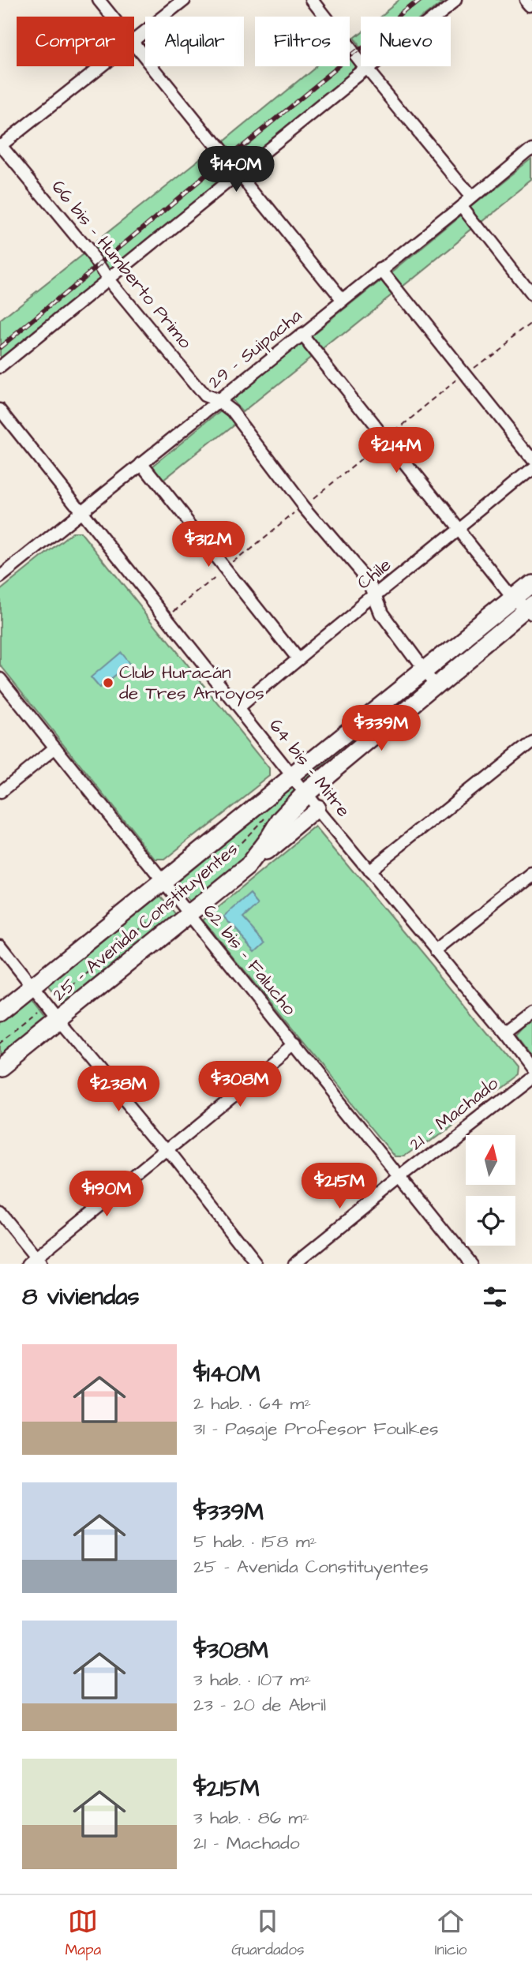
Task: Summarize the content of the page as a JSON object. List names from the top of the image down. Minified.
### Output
{"streets":{"main road":["25 - Avenida Constituyentes"],"street":["66 bis - Humberto Primo","29 - Suipacha","Chile","64 bis - Mitre","62 bis - Falucho","21 - Machado"]},"crossings":[["66 bis - Humberto Primo","29 - Suipacha"],["66 bis - Humberto Primo","Chile"],["29 - Suipacha","64 bis - Mitre"],["Chile","64 bis - Mitre"],["64 bis - Mitre","25 - Avenida Constituyentes"],["25 - Avenida Constituyentes","62 bis - Falucho"],["62 bis - Falucho","21 - Machado"]],"places":["Club Huracán de Tres Arroyos"],"north":"top","page":{"chip":["Comprar","Alquilar","Filtros","Nuevo"],"price":["$140M","$214M","$312M","$339M","$308M","$238M","$215M","$190M"],"heading":"8 viviendas","list":[{"name":"$140M","note":"2 hab. · 64 m² · 31 - Pasaje Profesor Foulkes"},{"name":"$339M","note":"5 hab. · 158 m² · 25 - Avenida Constituyentes"},{"name":"$308M","note":"3 hab. · 107 m² · 23 - 20 de Abril"},{"name":"$215M","note":"3 hab. · 86 m² · 21 - Machado"}],"tabs":["Mapa","Guardados","Inicio"]}}
